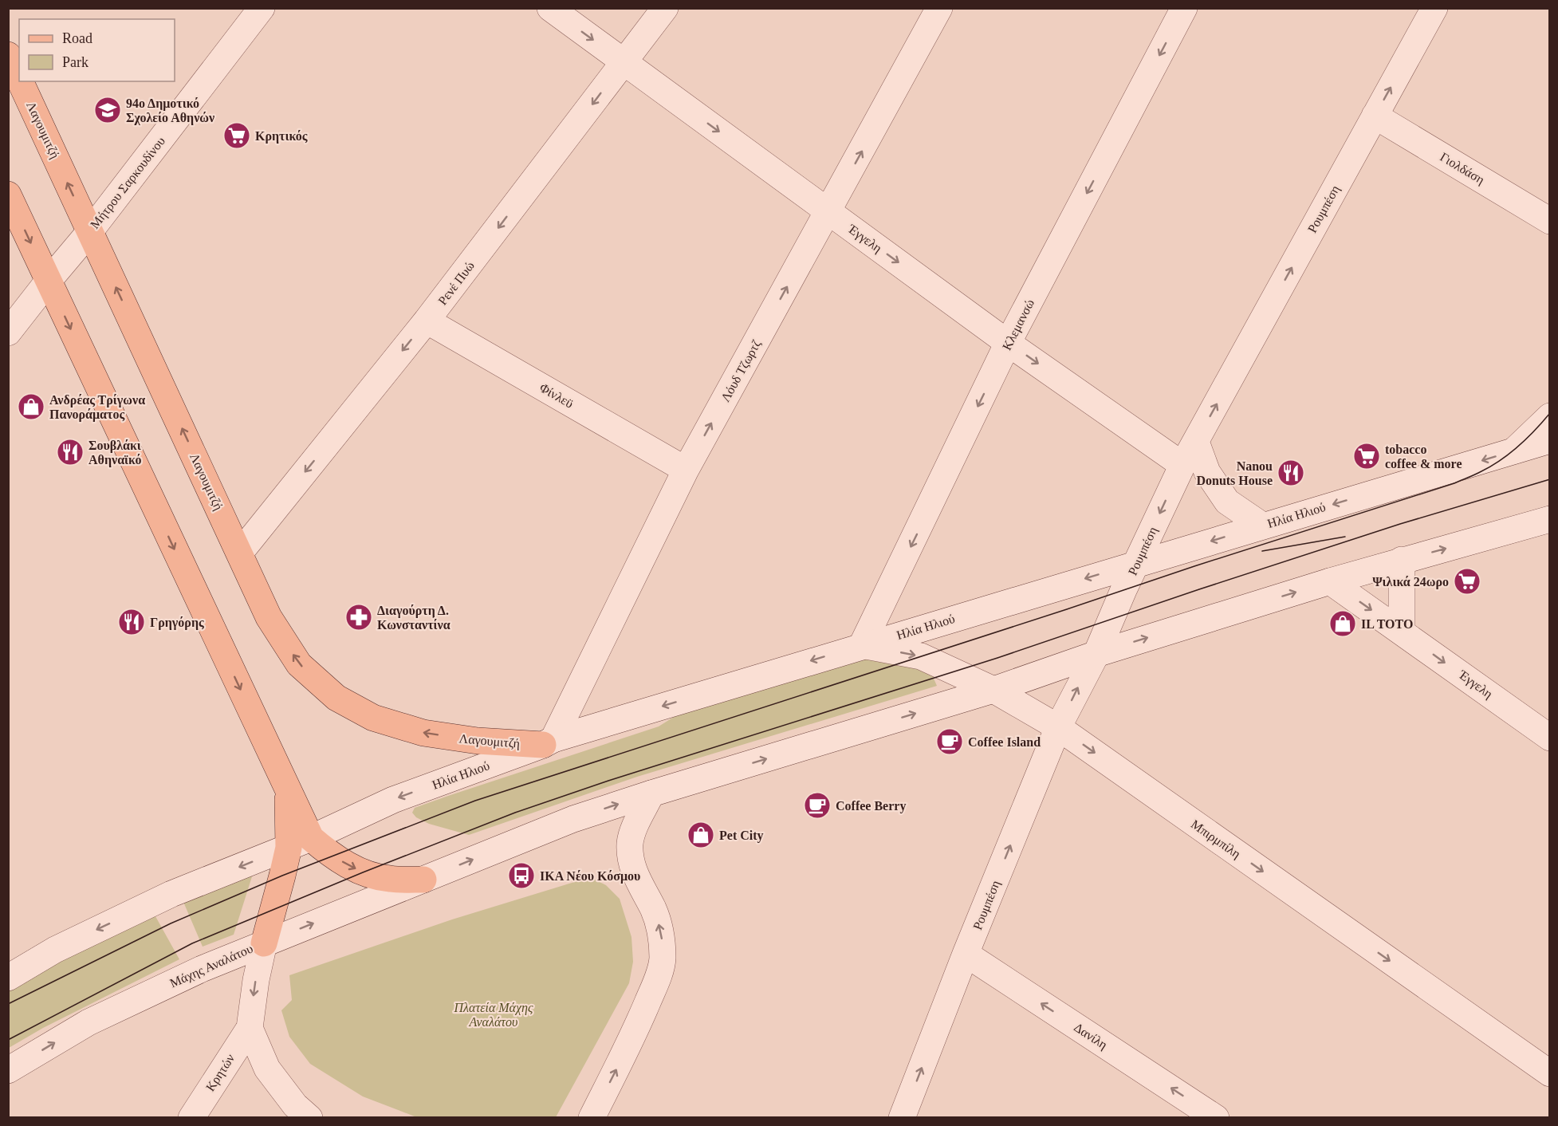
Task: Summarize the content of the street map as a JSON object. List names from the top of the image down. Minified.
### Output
{"streets":{"main road":["Λαγουμιτζή"],"street":["Γιολδάση","Μήτρου Σαρκουδίνου","Ρουμπέση","Έγγελη","Ρενέ Πυώ","Κλεμανσώ","Λόυδ Τζωρτζ","Φίνλεϋ","Ηλία Ηλιού","Μπιρμπίλη","Μάχης Αναλάτου","Δανίλη","Κρητών"]},"crossings":[["Λαγουμιτζή","Μήτρου Σαρκουδίνου"],["Λαγουμιτζή","Ρενέ Πυώ"],["Λαγουμιτζή","Λόυδ Τζωρτζ"],["Λαγουμιτζή","Ηλία Ηλιού"],["Γιολδάση","Ρουμπέση"],["Ρουμπέση","Έγγελη"],["Ρουμπέση","Ηλία Ηλιού"],["Ρουμπέση","Μπιρμπίλη"],["Ρουμπέση","Δανίλη"],["Έγγελη","Ρενέ Πυώ"],["Έγγελη","Κλεμανσώ"],["Έγγελη","Λόυδ Τζωρτζ"],["Ρενέ Πυώ","Φίνλεϋ"],["Κλεμανσώ","Ηλία Ηλιού"],["Κλεμανσώ","Μπιρμπίλη"],["Λόυδ Τζωρτζ","Φίνλεϋ"],["Λόυδ Τζωρτζ","Ηλία Ηλιού"],["Ηλία Ηλιού","Μπιρμπίλη"]],"one_way":["Ρουμπέση","Έγγελη","Ρενέ Πυώ","Κλεμανσώ","Λόυδ Τζωρτζ","Μπιρμπίλη","Δανίλη"],"parks":["Πλατεία Μάχης Αναλάτου"],"places":{"school or university":["94ο Δημοτικό Σχολείο Αθηνών"],"supermarket":["Κρητικός","tobacco coffee & more","Ψιλικά 24ωρο"],"shop":["Ανδρέας Τρίγωνα Πανοράματος","IL TOTO","Pet City"],"restaurant":["Σουβλάκι Αθηναϊκό","Nanou Donuts House","Γρηγόρης"],"pharmacy":["Διαγούρτη Δ. Κωνσταντίνα"],"cafe":["Coffee Island","Coffee Berry"],"bus stop":["ΙΚΑ Νέου Κόσμου"]},"legend":["Road","Park"]}
